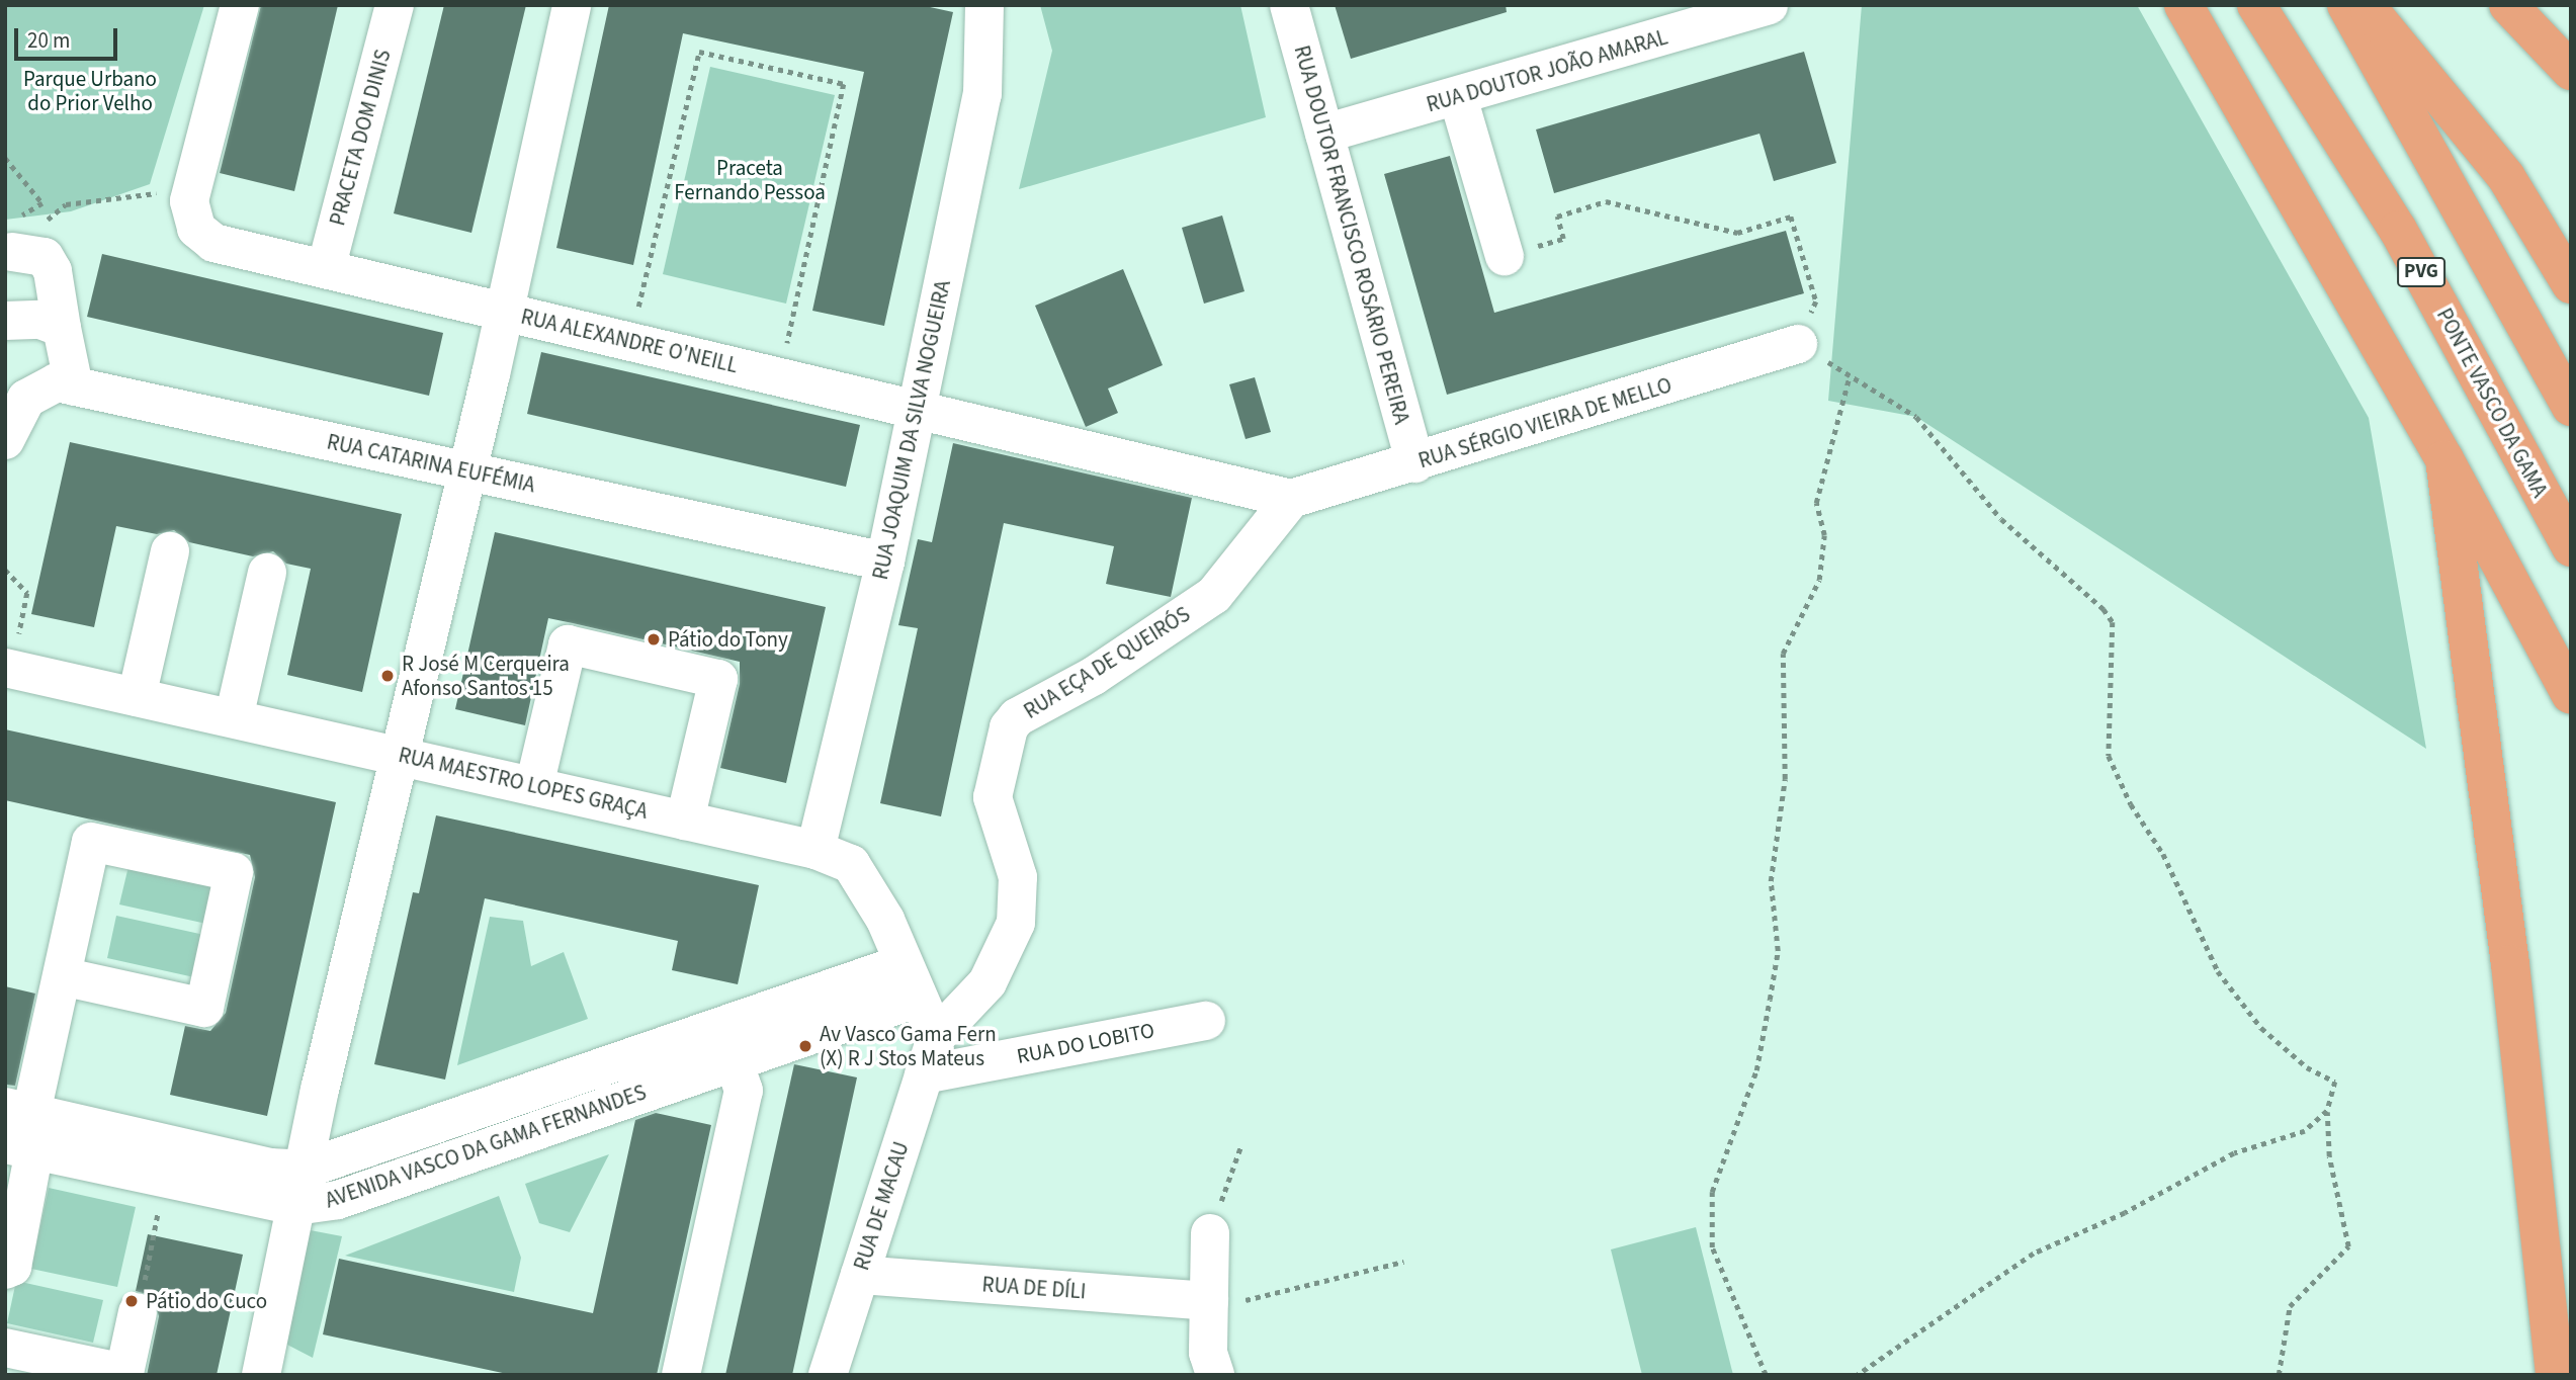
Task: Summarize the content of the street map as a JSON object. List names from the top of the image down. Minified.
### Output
{"streets":{"highway":["PVG","PONTE VASCO DA GAMA"],"street":["RUA DOUTOR JOÃO AMARAL","PRACETA DOM DINIS","RUA DOUTOR FRANCISCO ROSÁRIO PEREIRA","RUA ALEXANDRE O'NEILL","RUA SÉRGIO VIEIRA DE MELLO","RUA JOAQUIM DA SILVA NOGUEIRA","RUA CATARINA EUFÉMIA","RUA EÇA DE QUEIRÓS","RUA MAESTRO LOPES GRAÇA","RUA DO LOBITO","AVENIDA VASCO DA GAMA FERNANDES","RUA DE MACAU","RUA DE DÍLI"]},"crossings":[["RUA DOUTOR JOÃO AMARAL","RUA DOUTOR FRANCISCO ROSÁRIO PEREIRA"],["PRACETA DOM DINIS","RUA ALEXANDRE O'NEILL"],["RUA DOUTOR FRANCISCO ROSÁRIO PEREIRA","RUA SÉRGIO VIEIRA DE MELLO"],["RUA ALEXANDRE O'NEILL","RUA SÉRGIO VIEIRA DE MELLO"],["RUA ALEXANDRE O'NEILL","RUA JOAQUIM DA SILVA NOGUEIRA"],["RUA ALEXANDRE O'NEILL","RUA EÇA DE QUEIRÓS"],["RUA SÉRGIO VIEIRA DE MELLO","RUA EÇA DE QUEIRÓS"],["RUA JOAQUIM DA SILVA NOGUEIRA","RUA CATARINA EUFÉMIA"],["RUA JOAQUIM DA SILVA NOGUEIRA","RUA MAESTRO LOPES GRAÇA"],["RUA EÇA DE QUEIRÓS","RUA MAESTRO LOPES GRAÇA"],["RUA EÇA DE QUEIRÓS","RUA DE MACAU"],["RUA MAESTRO LOPES GRAÇA","AVENIDA VASCO DA GAMA FERNANDES"],["RUA MAESTRO LOPES GRAÇA","RUA DE MACAU"],["RUA DO LOBITO","RUA DE MACAU"],["RUA DE MACAU","RUA DE DÍLI"]],"parks":["Parque Urbano do Prior Velho","Praceta Fernando Pessoa"],"places":["Pátio do Tony","R José M Cerqueira Afonso Santos 15","Av Vasco Gama Fern (X) R J Stos Mateus","Pátio do Cuco"],"scale_bar":"20 m"}
